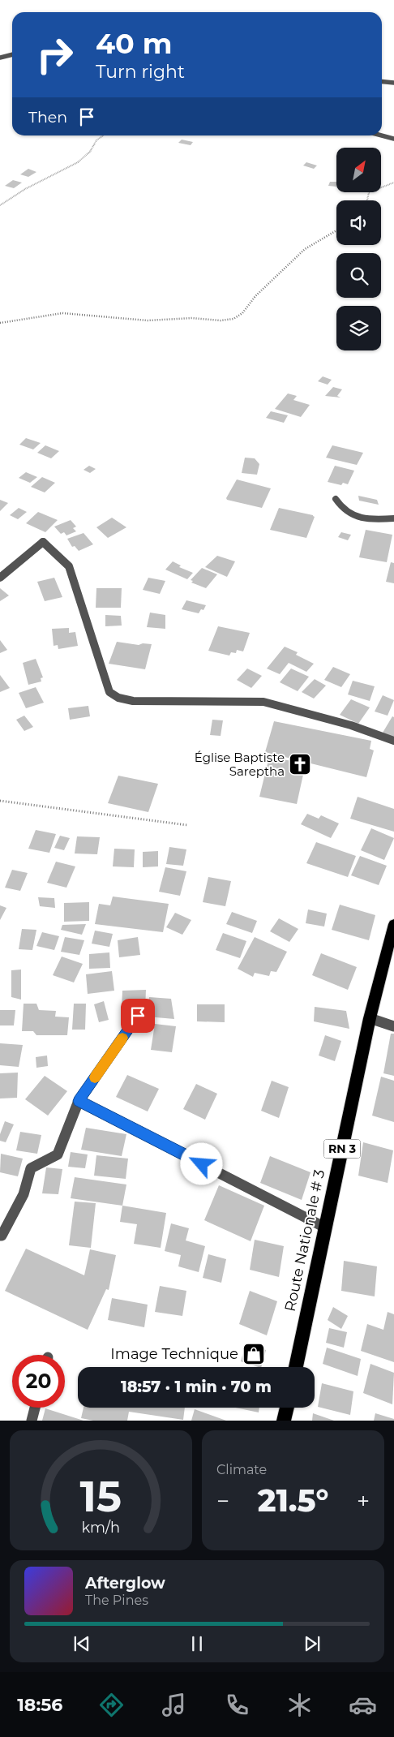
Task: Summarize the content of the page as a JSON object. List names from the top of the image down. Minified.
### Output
{"streets":{"main road":["RN 3","Route Nationale # 3"]},"places":{"church":["Église Baptiste Sareptha"],"shop":["Image Technique"]},"north":"top right","page":{"turn":["40 m","Turn right"],"then":"Then","limit":"20","trip":"18:57 · 1 min · 70 m","tile":"Climate","heat":["−","21.5°","+"],"song":["Afterglow","The Pines"],"tabs":"18:56","gauge":["15","km/h"]}}
